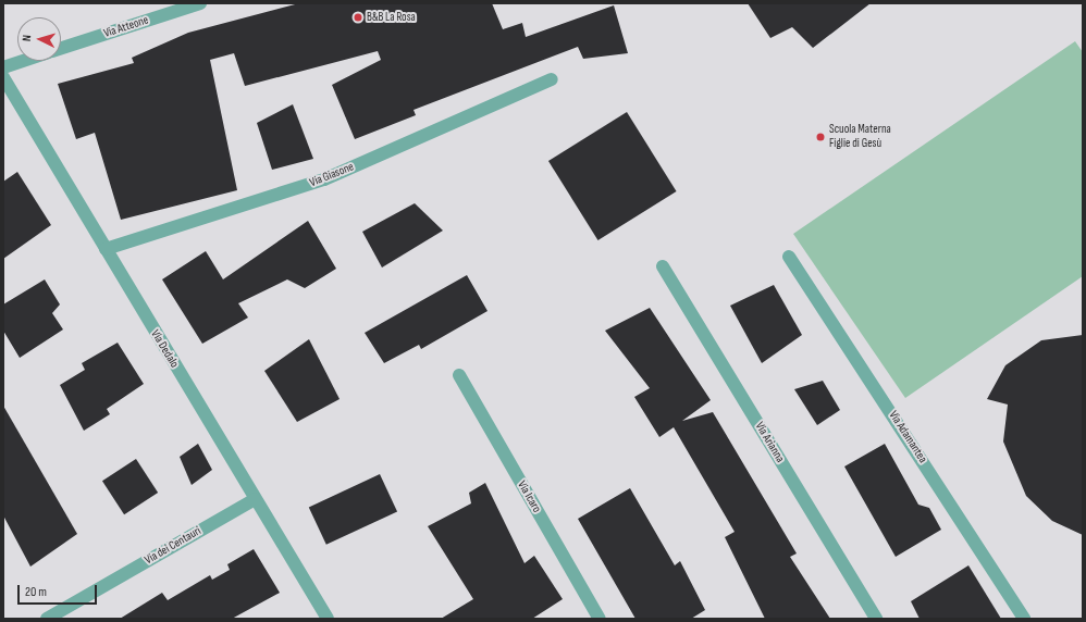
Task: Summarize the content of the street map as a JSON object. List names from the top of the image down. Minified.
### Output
{"streets":{"street":["Via Atteone","Via Giasone","Via Dedalo","Via Adamantea","Via Arianna","Via Icaro","Via dei Centauri"]},"crossings":[["Via Giasone","Via Dedalo"],["Via Dedalo","Via dei Centauri"]],"places":["B&B La Rosa","Scuola Materna Figlie di Gesù"],"scale_bar":"20 m","north":"left"}
